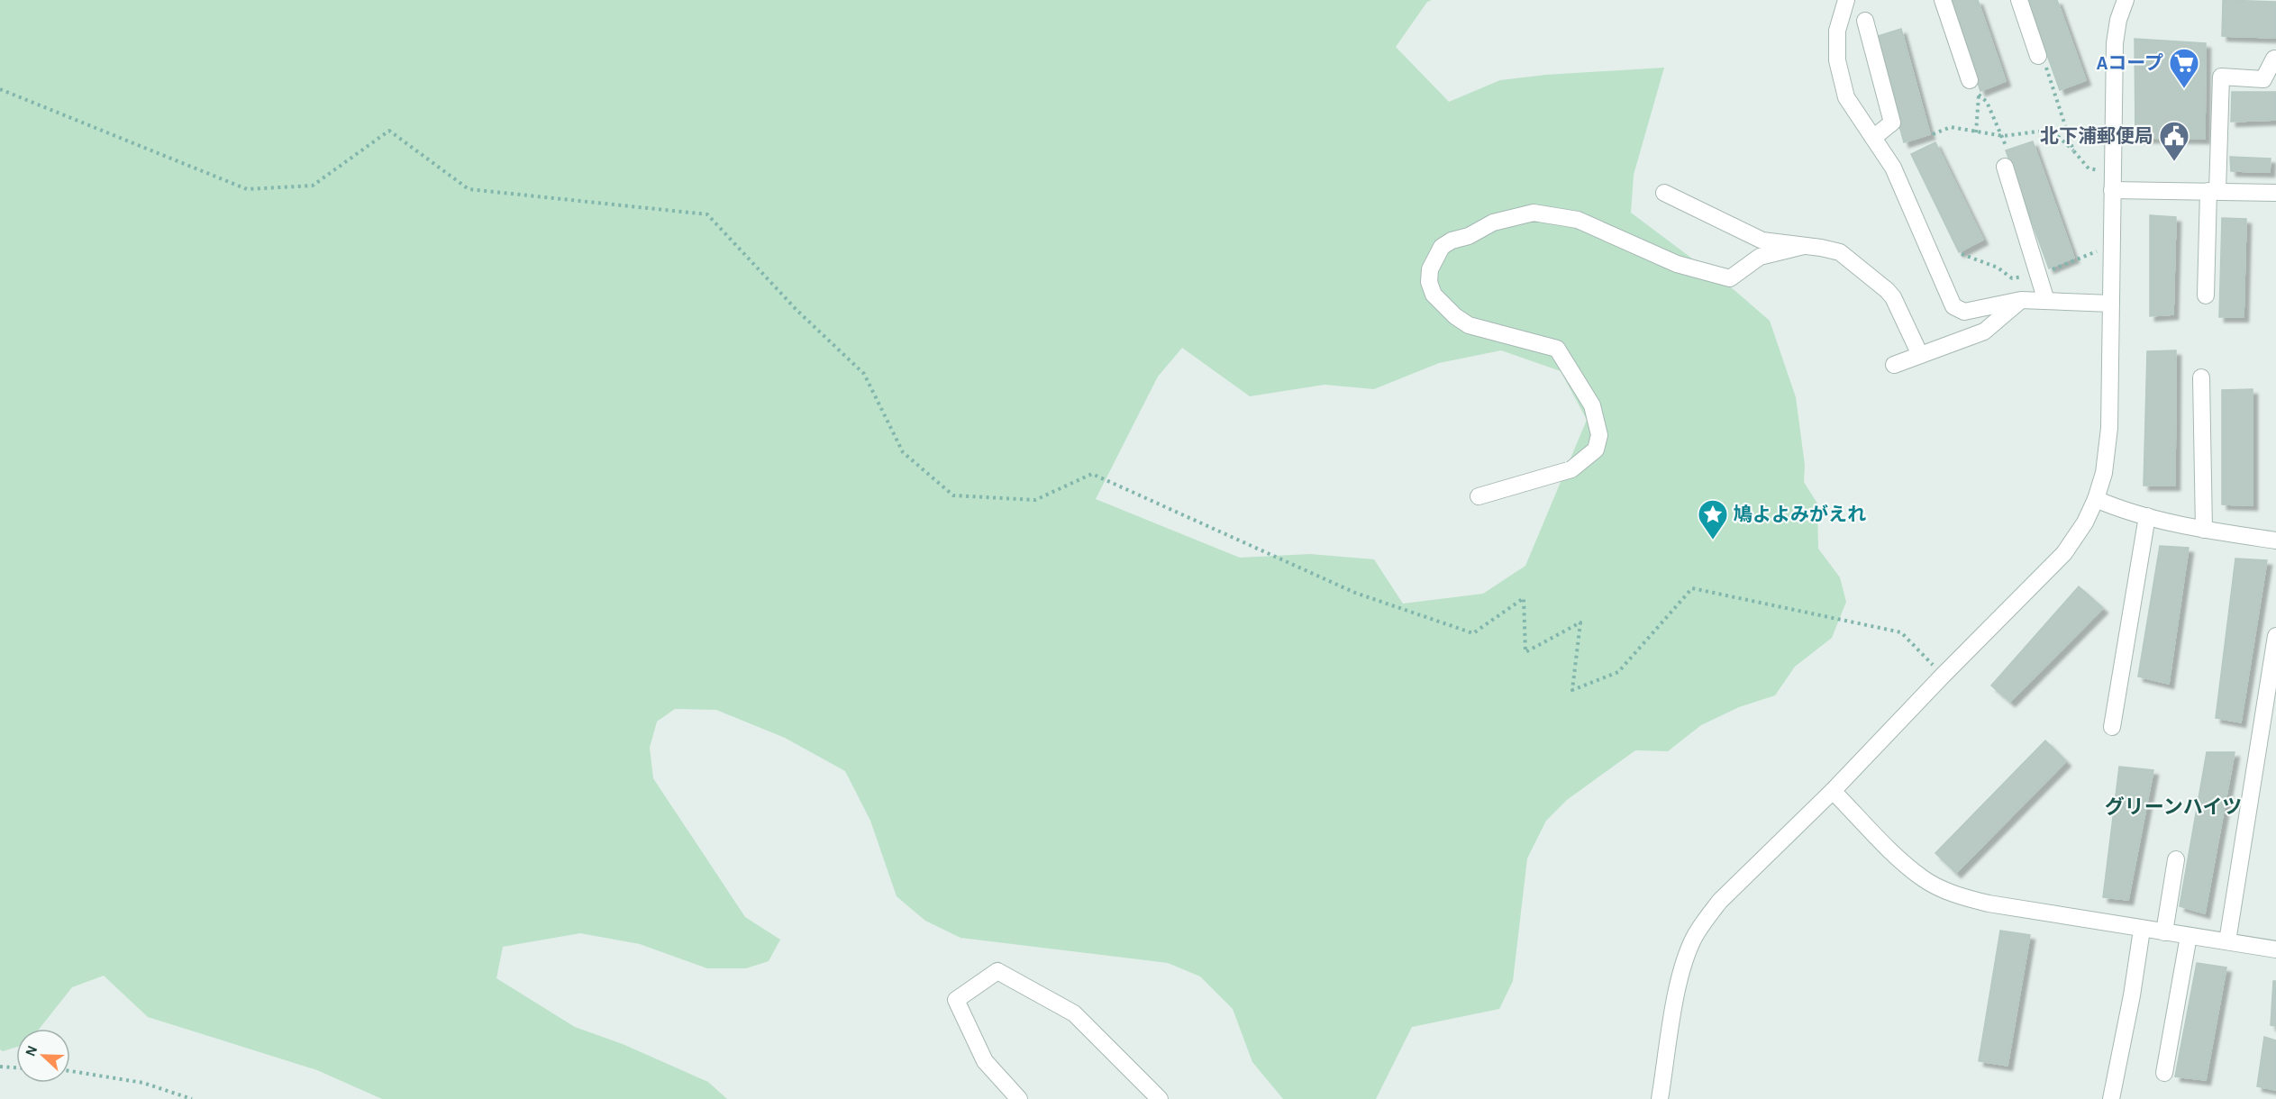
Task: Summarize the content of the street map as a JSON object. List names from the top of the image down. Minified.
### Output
{"districts":["グリーンハイツ"],"places":{"supermarket":["Aコープ"],"public building":["北下浦郵便局"],"place":["鳩よよみがえれ"]},"north":"left"}
